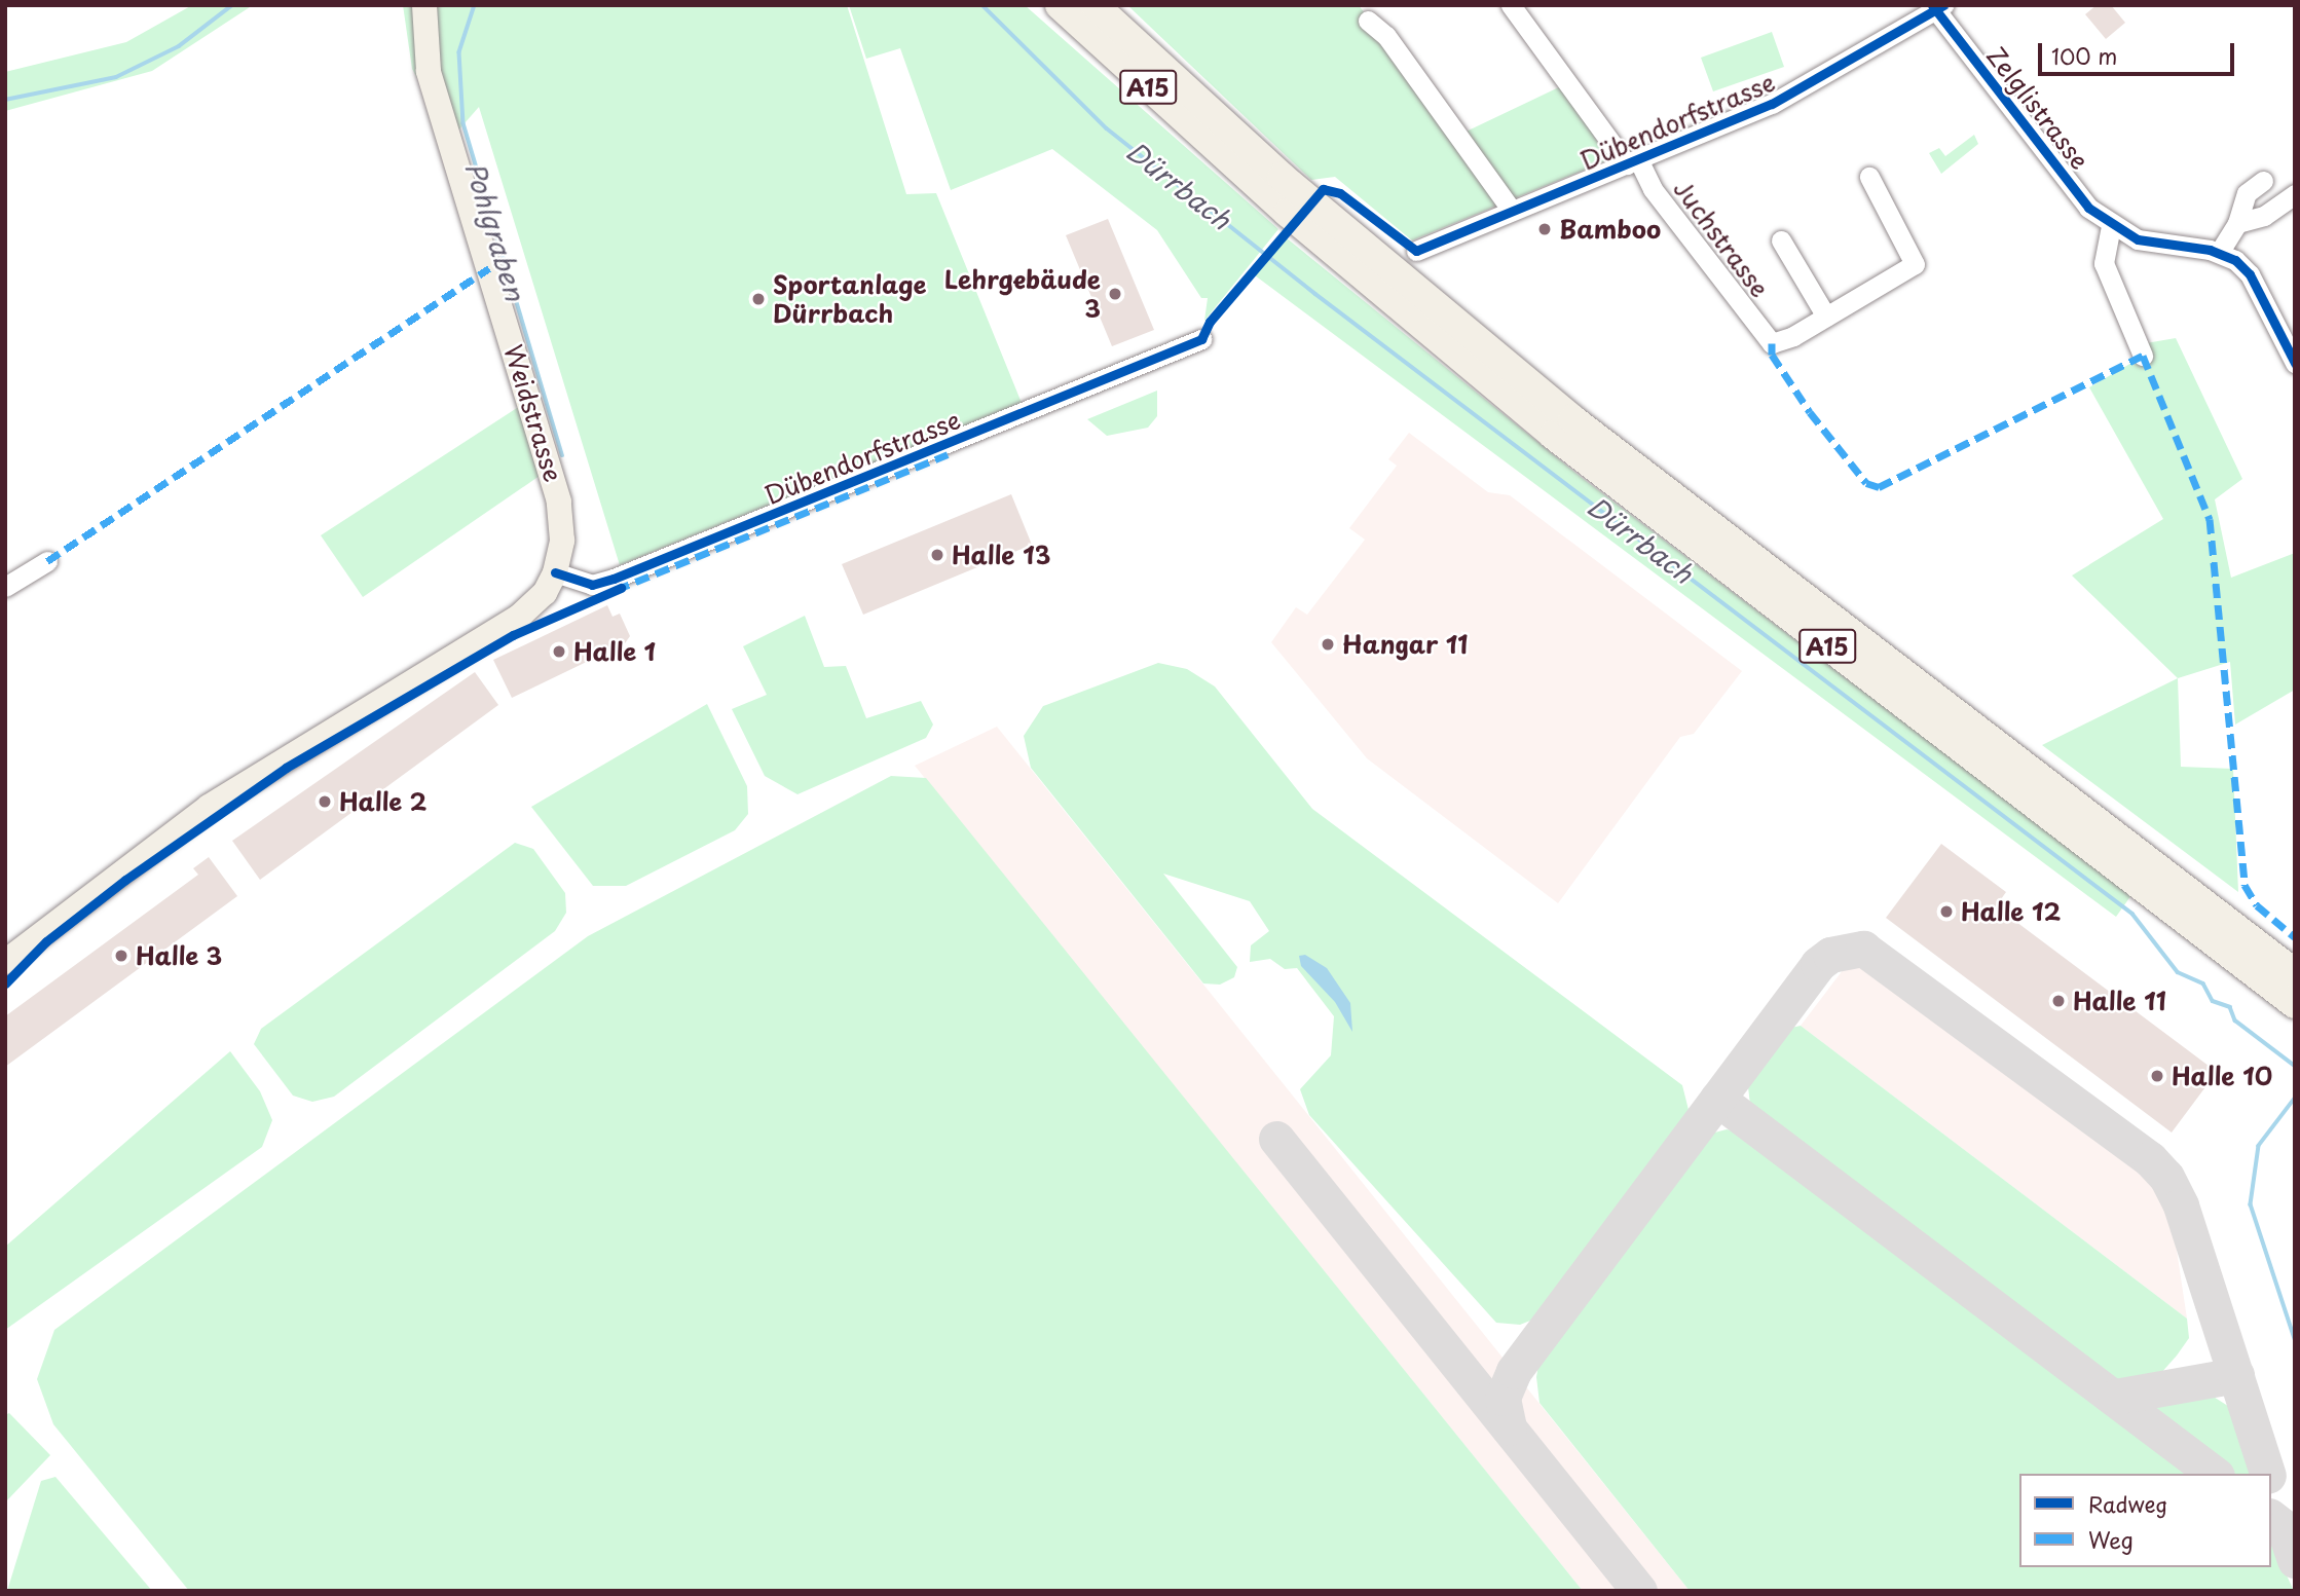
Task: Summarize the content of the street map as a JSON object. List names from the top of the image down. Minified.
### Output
{"streets":{"highway":["A15"],"main road":["Weidstrasse"],"street":["Zelglistrasse","Dübendorfstrasse","Juchstrasse"]},"crossings":[["Zelglistrasse","Dübendorfstrasse"],["Dübendorfstrasse","Juchstrasse"],["Dübendorfstrasse","Weidstrasse"]],"water":["Dürrbach","Pohlgraben"],"places":["Bamboo","Lehrgebäude 3","Sportanlage Dürrbach","Halle 13","Hangar 11","Halle 1","Halle 2","Halle 12","Halle 3","Halle 11","Halle 10"],"legend":["Radweg","Weg"],"scale_bar":"100 m"}
